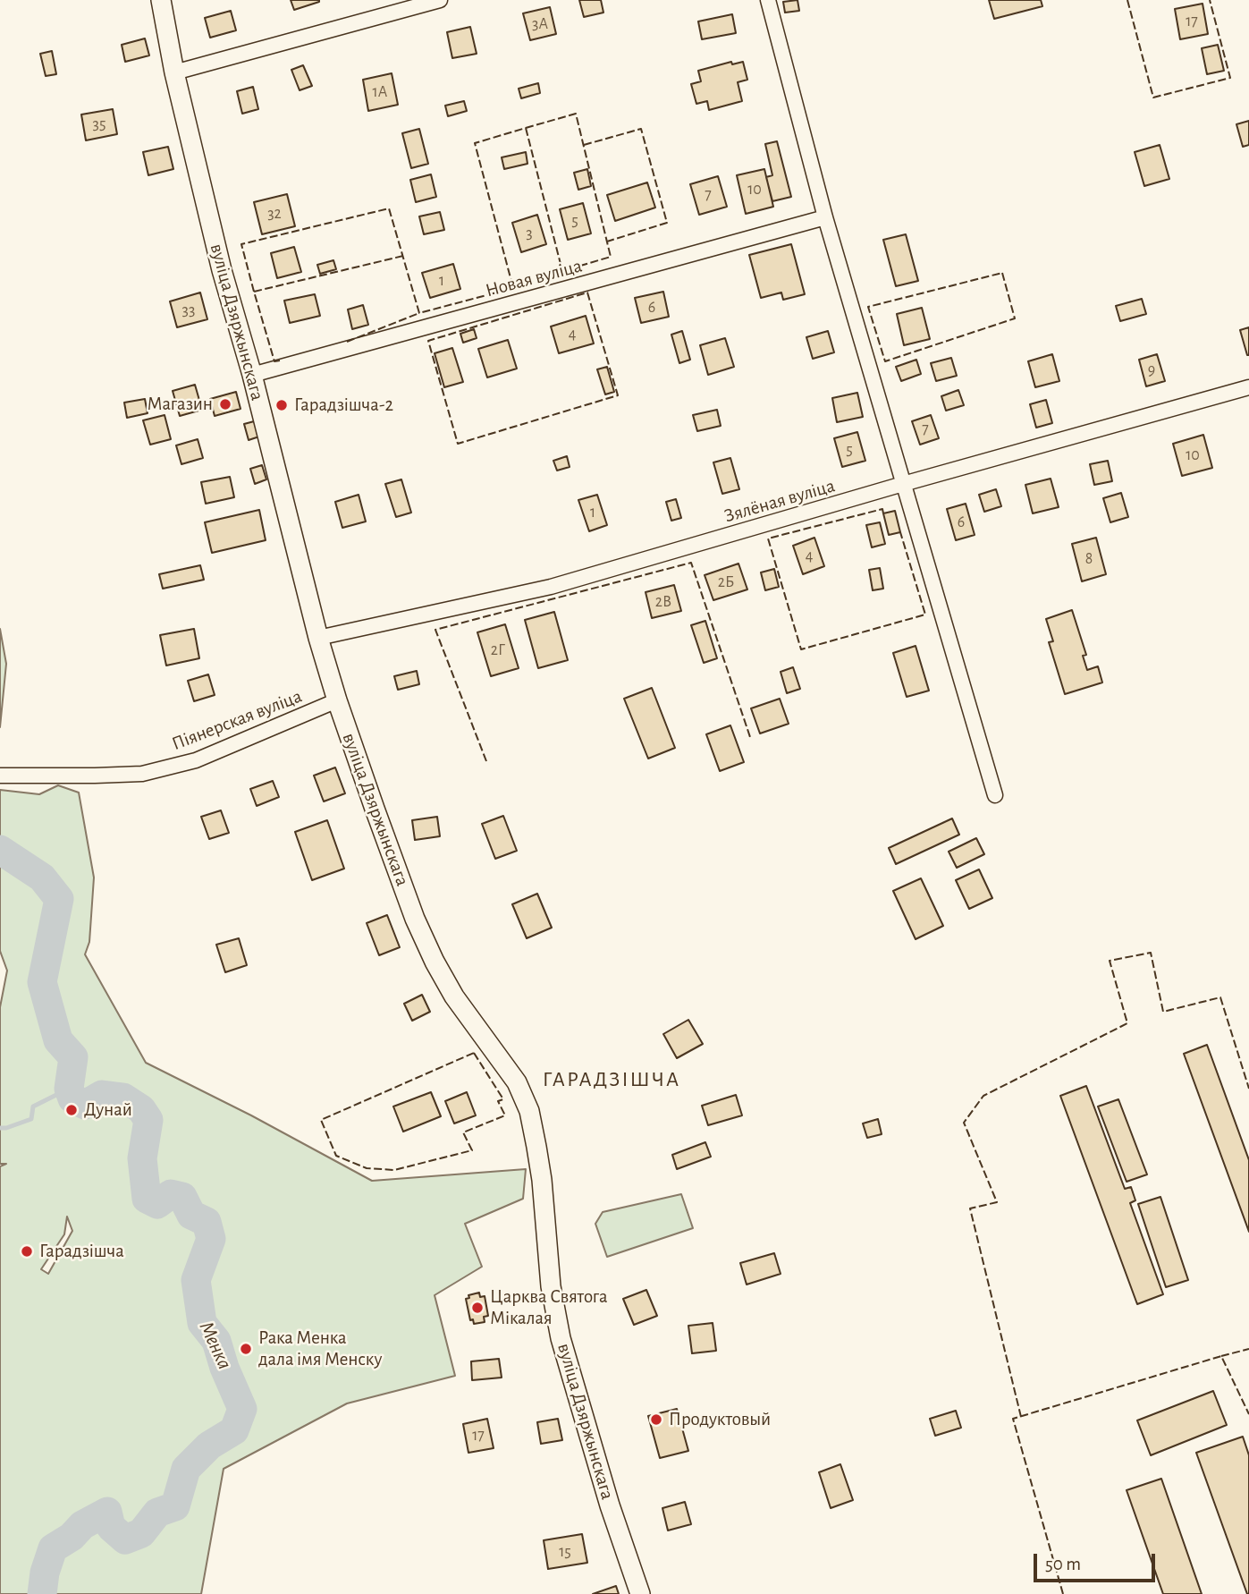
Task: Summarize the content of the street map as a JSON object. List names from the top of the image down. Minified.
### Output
{"streets":{"street":["Новая вуліца","вуліца Дзяржынскага","Зялёная вуліца","Піянерская вуліца"]},"crossings":[["Новая вуліца","вуліца Дзяржынскага"],["вуліца Дзяржынскага","Зялёная вуліца"],["вуліца Дзяржынскага","Піянерская вуліца"]],"districts":["ГАРАДЗІШЧА"],"water":["Менка"],"places":["Магазин","Гарадзішча-2","Дунай","Гарадзішча","Царква Святога Мікалая","Рака Менка дала імя Менску","Продуктовый"],"house_numbers":["17","3А","1А","35","10","7","32","5","3","1","6","33","4","9","7","5","10","1","6","4","8","2Б","2В","2Г","17","15"],"scale_bar":"50 m"}
